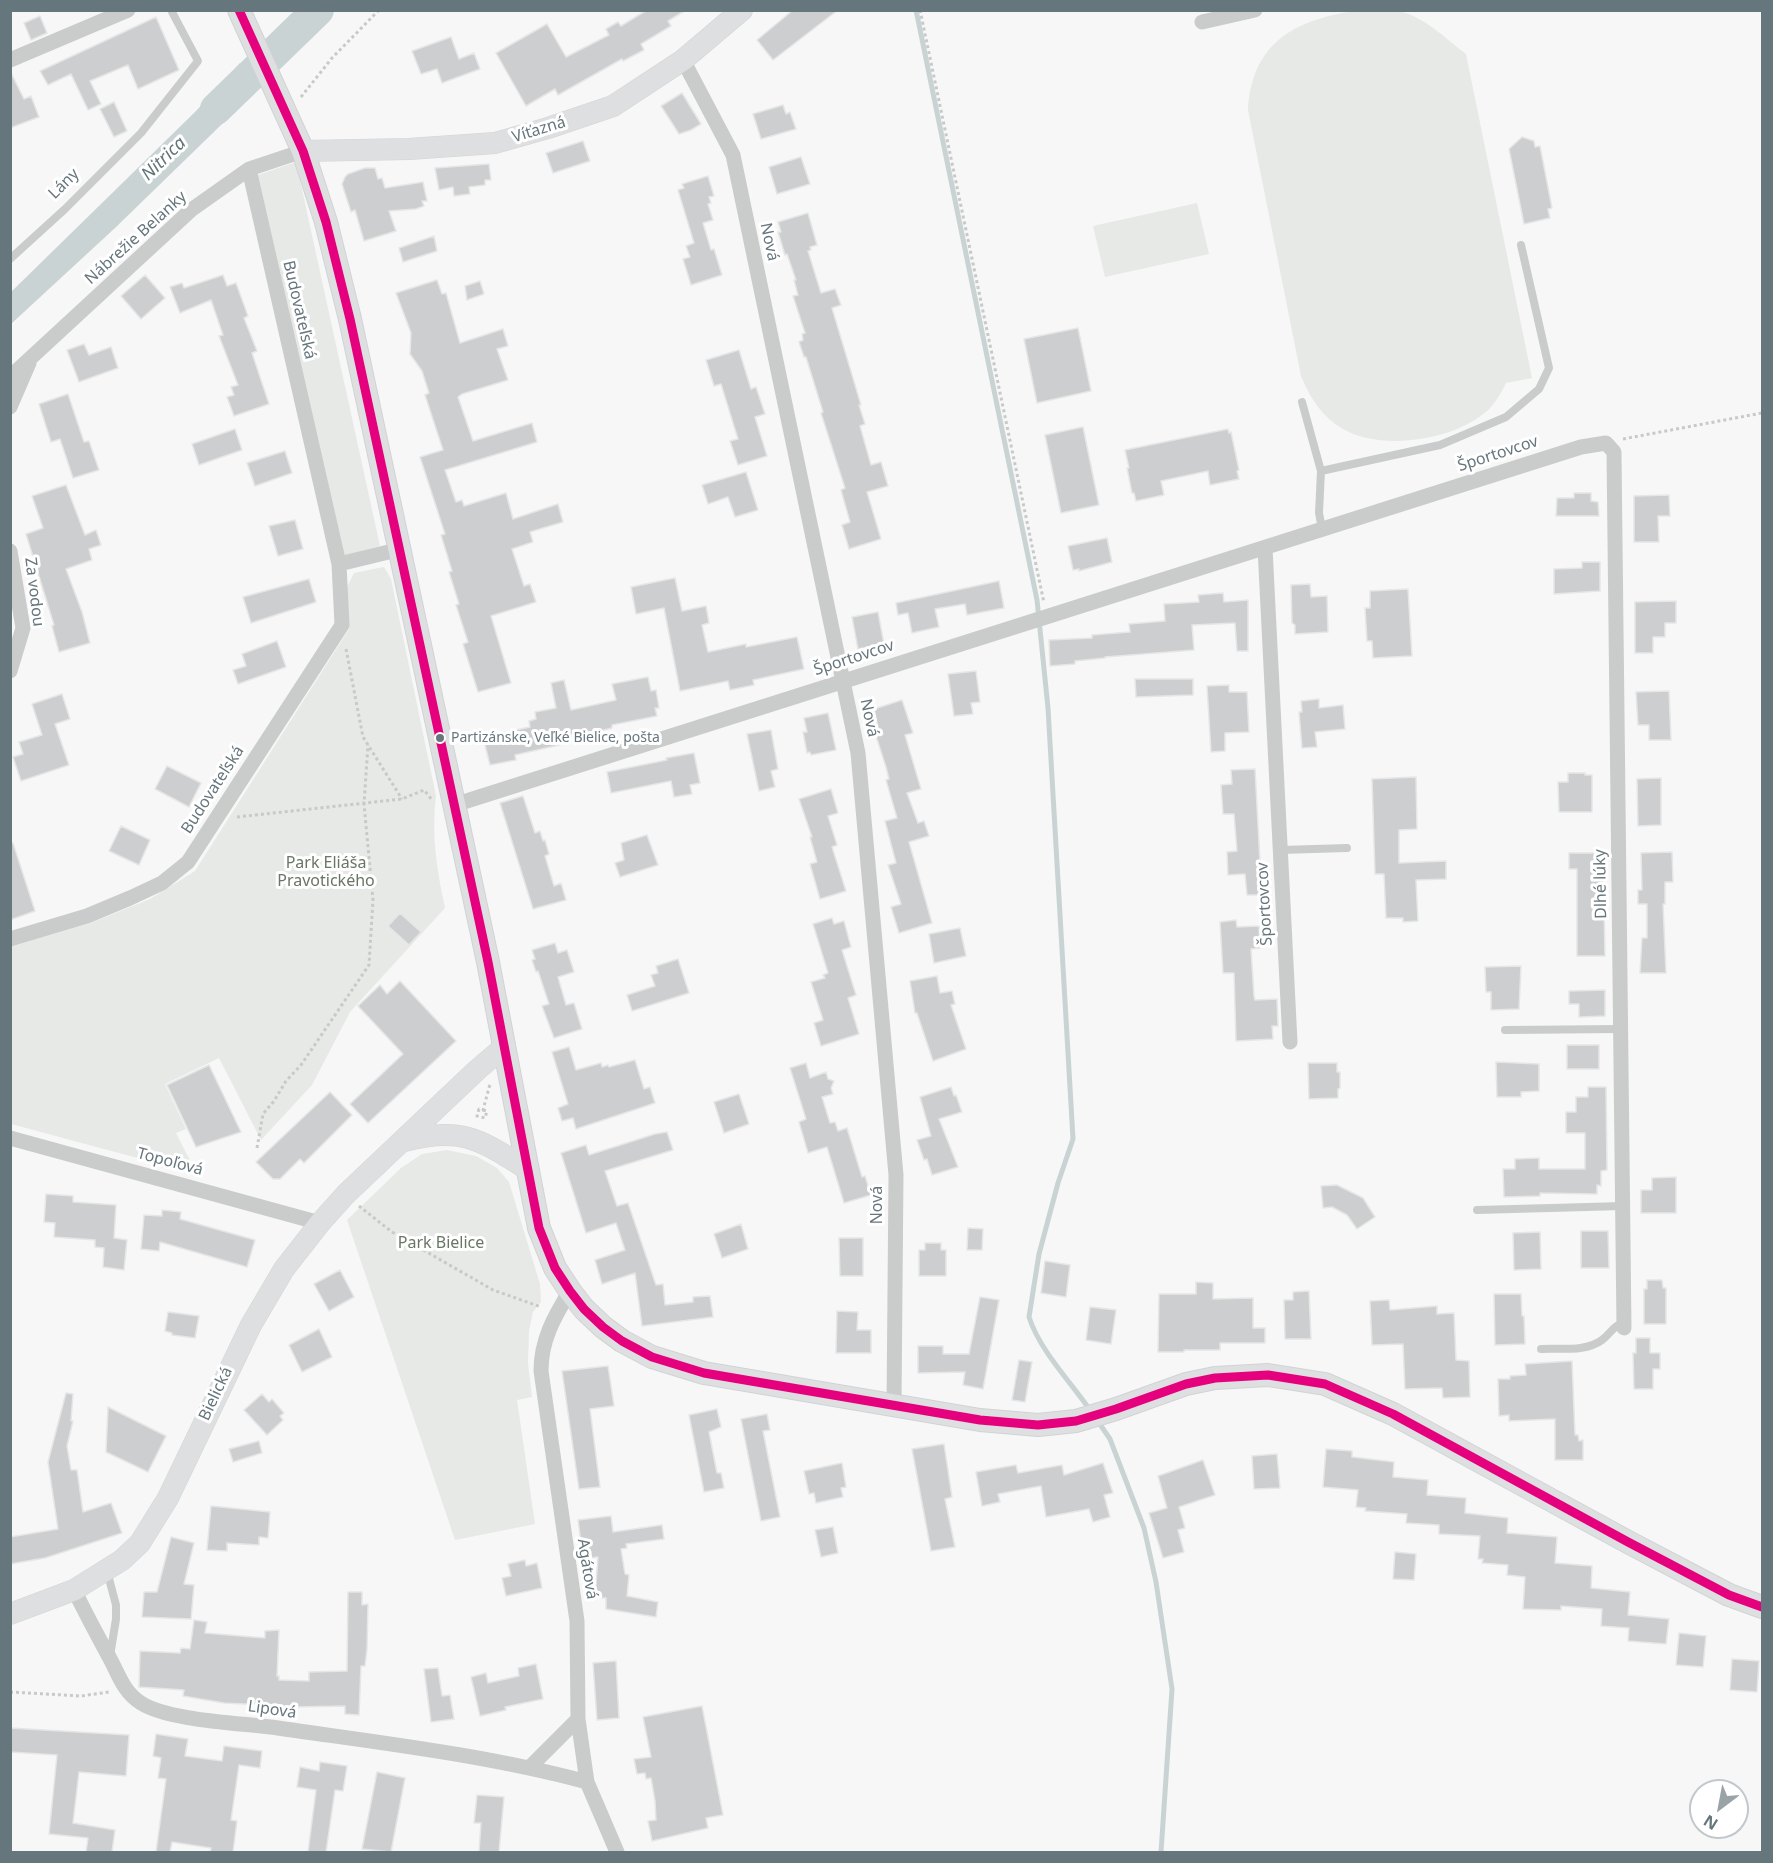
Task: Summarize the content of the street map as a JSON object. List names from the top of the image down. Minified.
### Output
{"streets":{"main road":["Víťazná","Bielická"],"street":["Nábrežie Belanky","Nová","Budovateľská","Športovcov","Za vodou","Dlhé lúky","Topoľová","Agátová","Lipová"],"lane":["Lány"]},"crossings":[["Víťazná","Nábrežie Belanky"],["Víťazná","Nová"],["Nábrežie Belanky","Budovateľská"],["Nová","Športovcov"],["Športovcov","Dlhé lúky"],["Topoľová","Bielická"],["Bielická","Lipová"],["Agátová","Lipová"]],"water":["Nitrica"],"parks":["Park Eliáša Pravotického","Park Bielice"],"places":["Partizánske, Veľké Bielice, pošta"],"north":"bottom left"}
